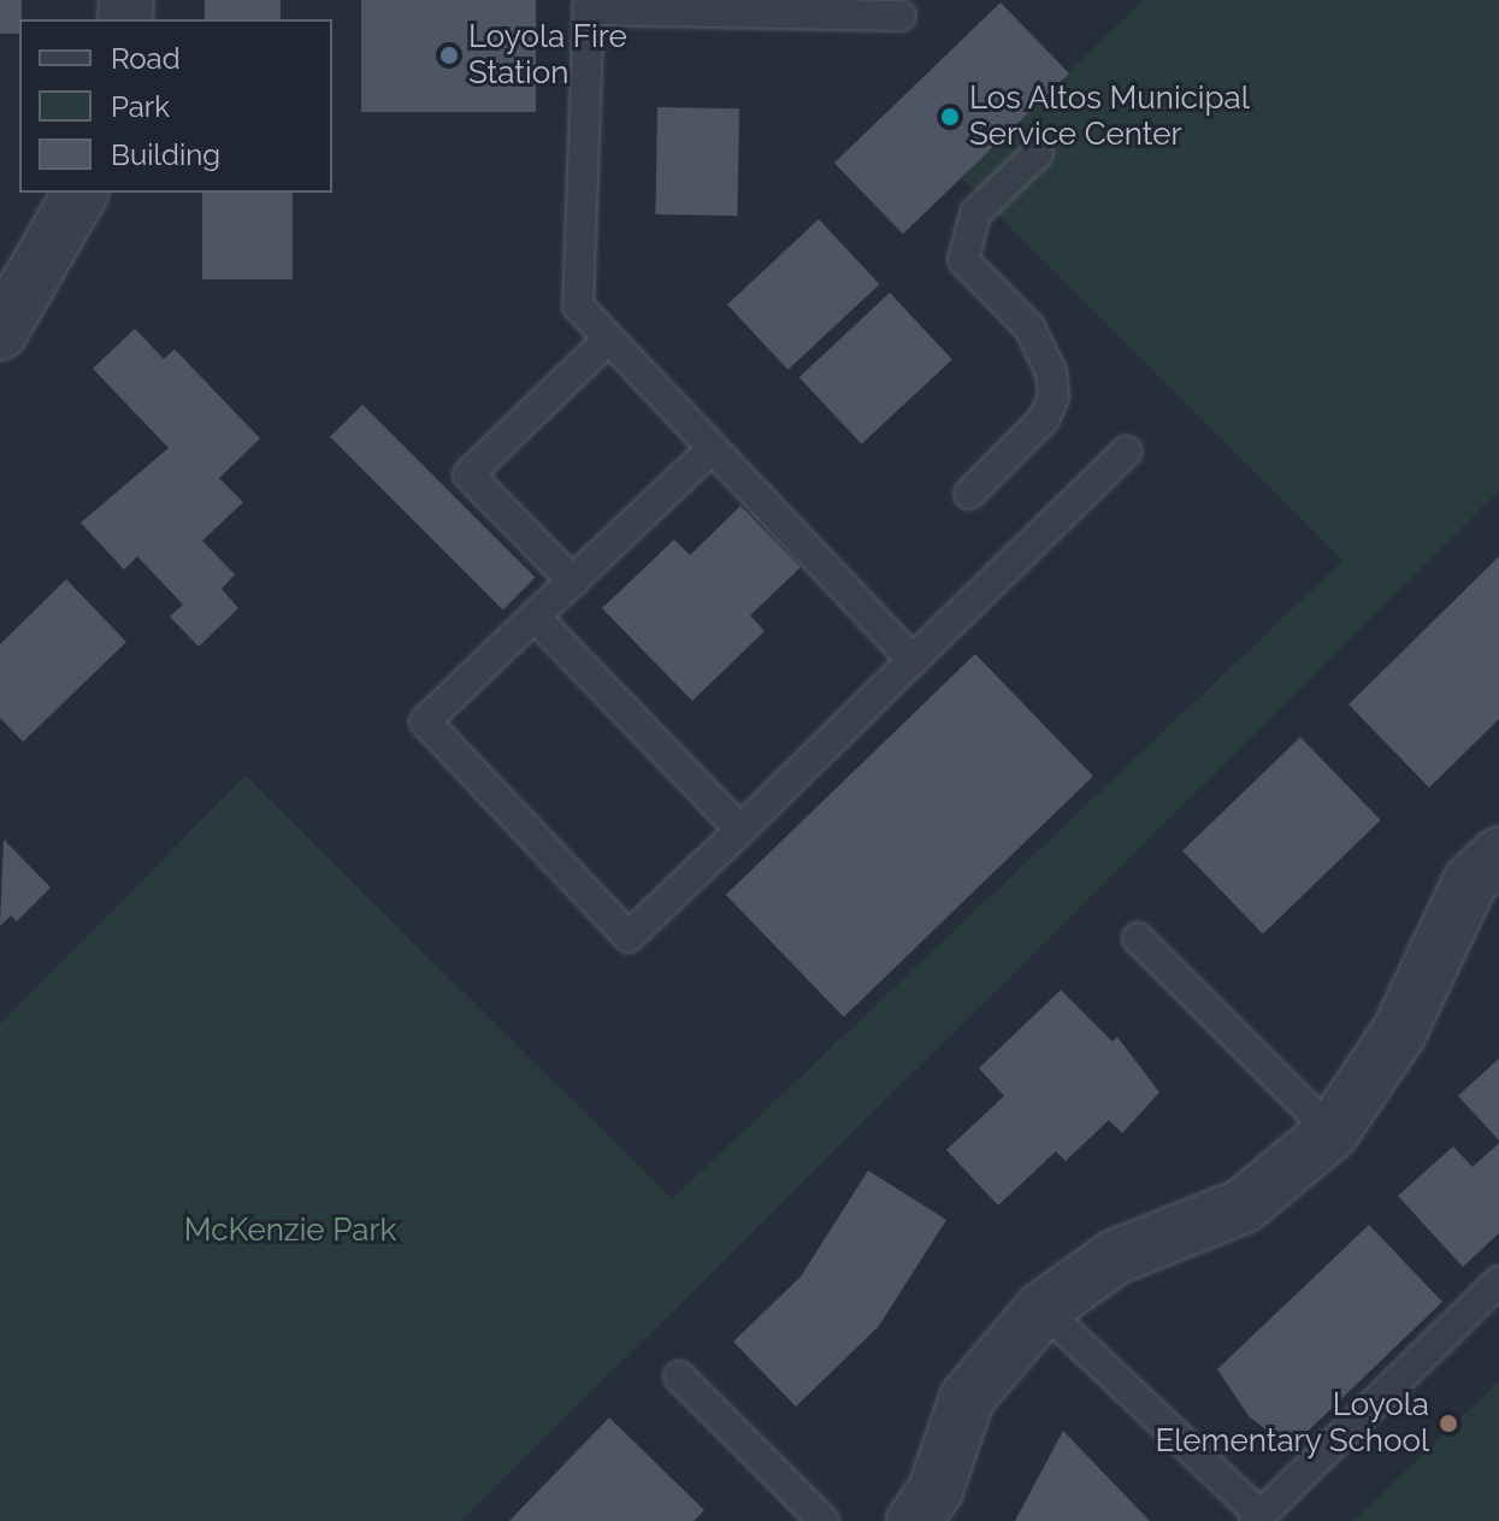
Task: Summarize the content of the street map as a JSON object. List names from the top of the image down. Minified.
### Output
{"parks":["McKenzie Park"],"places":["Loyola Fire Station","Los Altos Municipal Service Center","Loyola Elementary School"],"legend":["Road","Park","Building"]}
